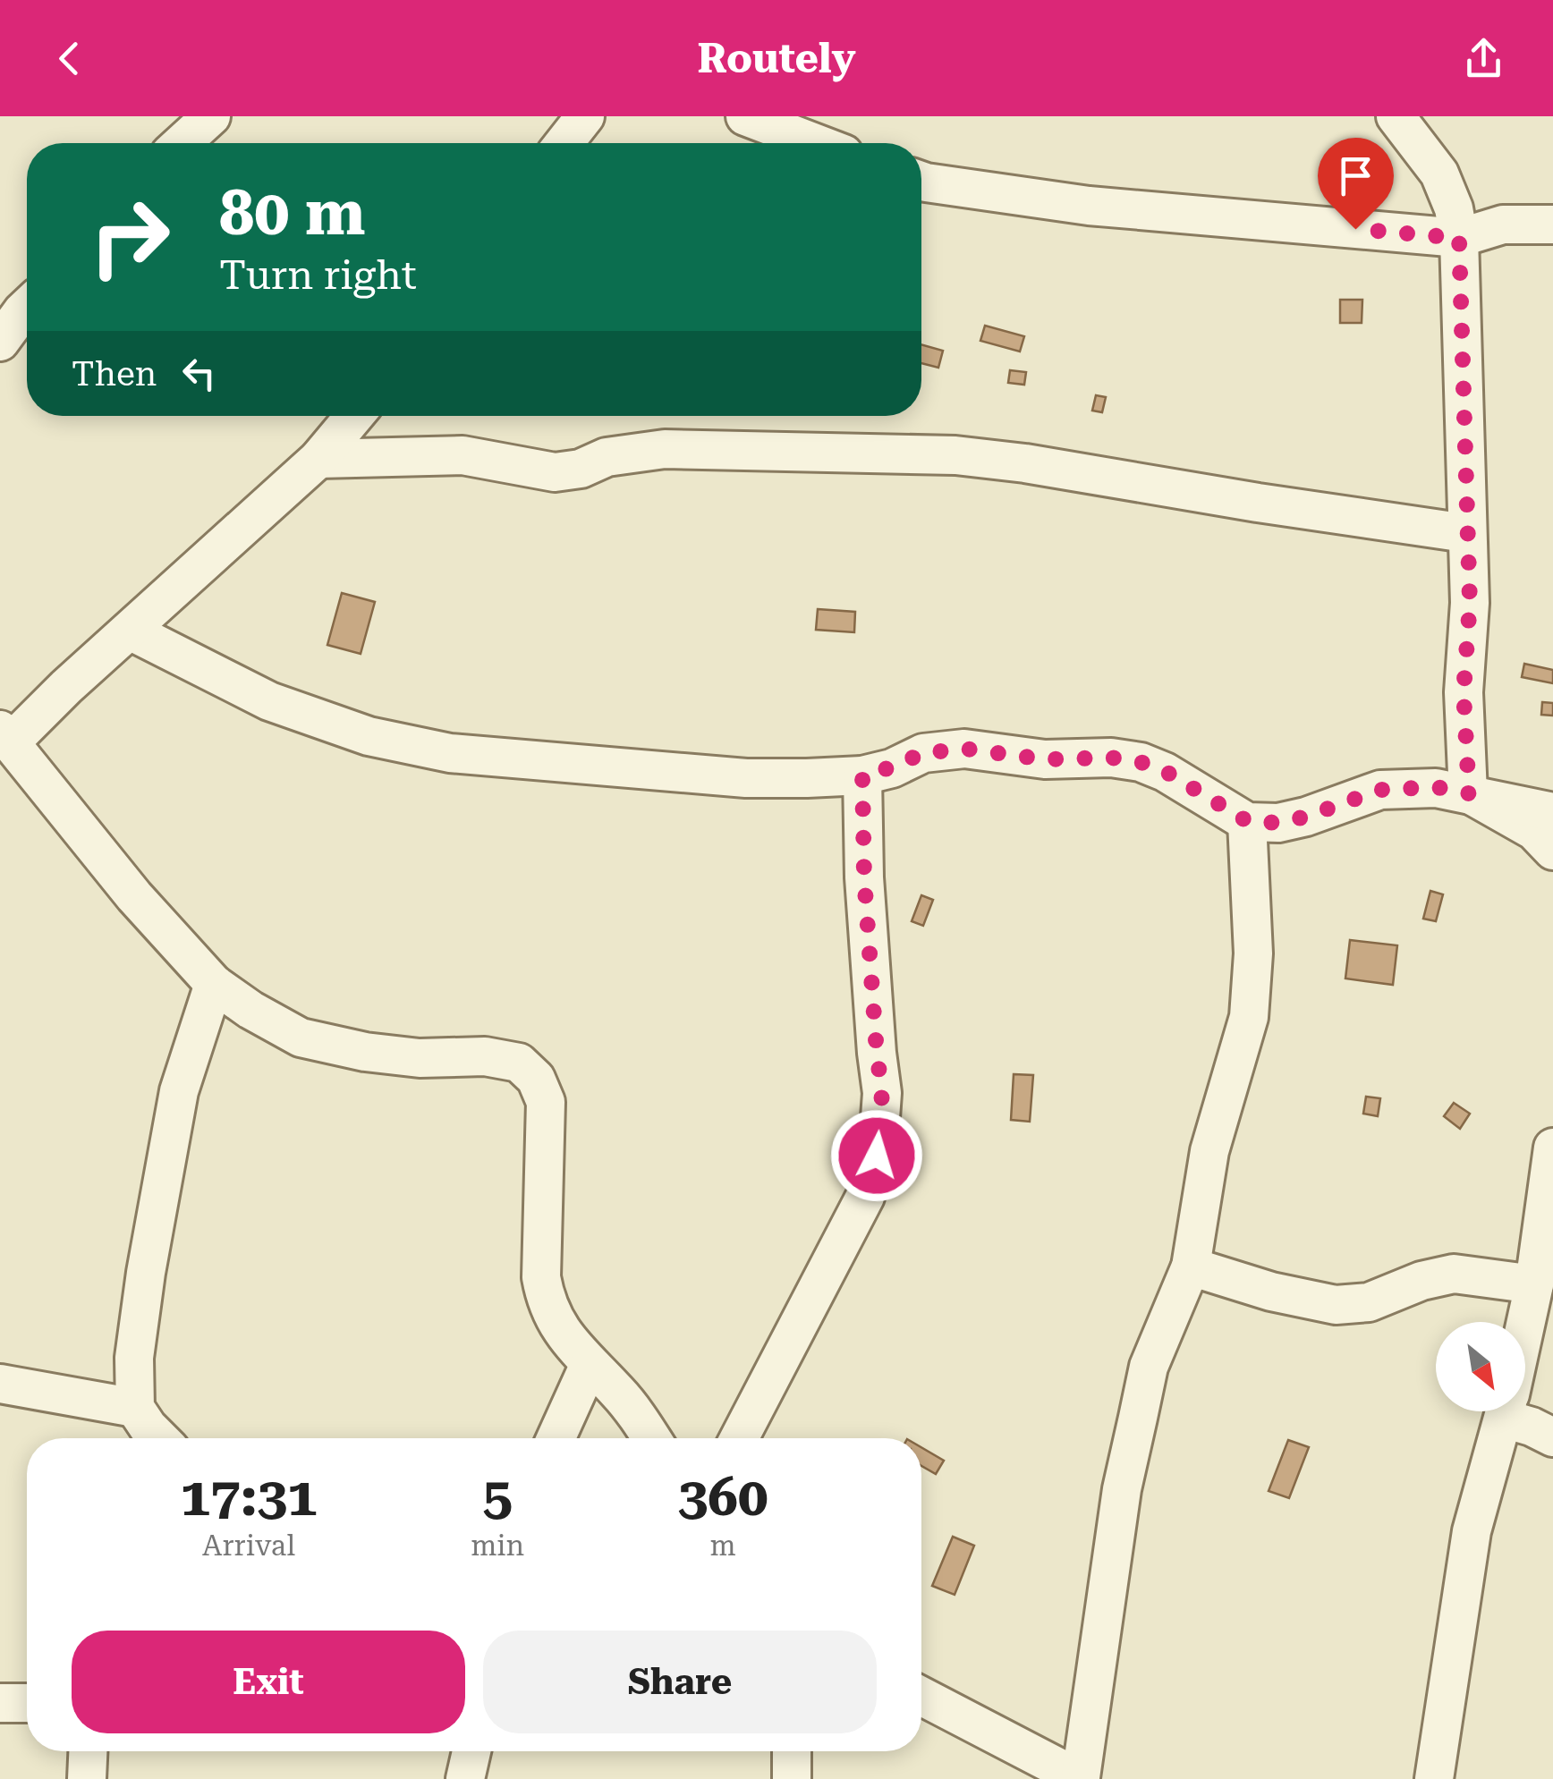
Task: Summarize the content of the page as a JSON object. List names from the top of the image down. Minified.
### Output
{"north":"bottom right","page":{"header":"Routely","turn":["80 m","Turn right"],"then":"Then","eta":["17:31","Arrival","5","min","360","m"],"buttons":["Exit","Share"]}}
